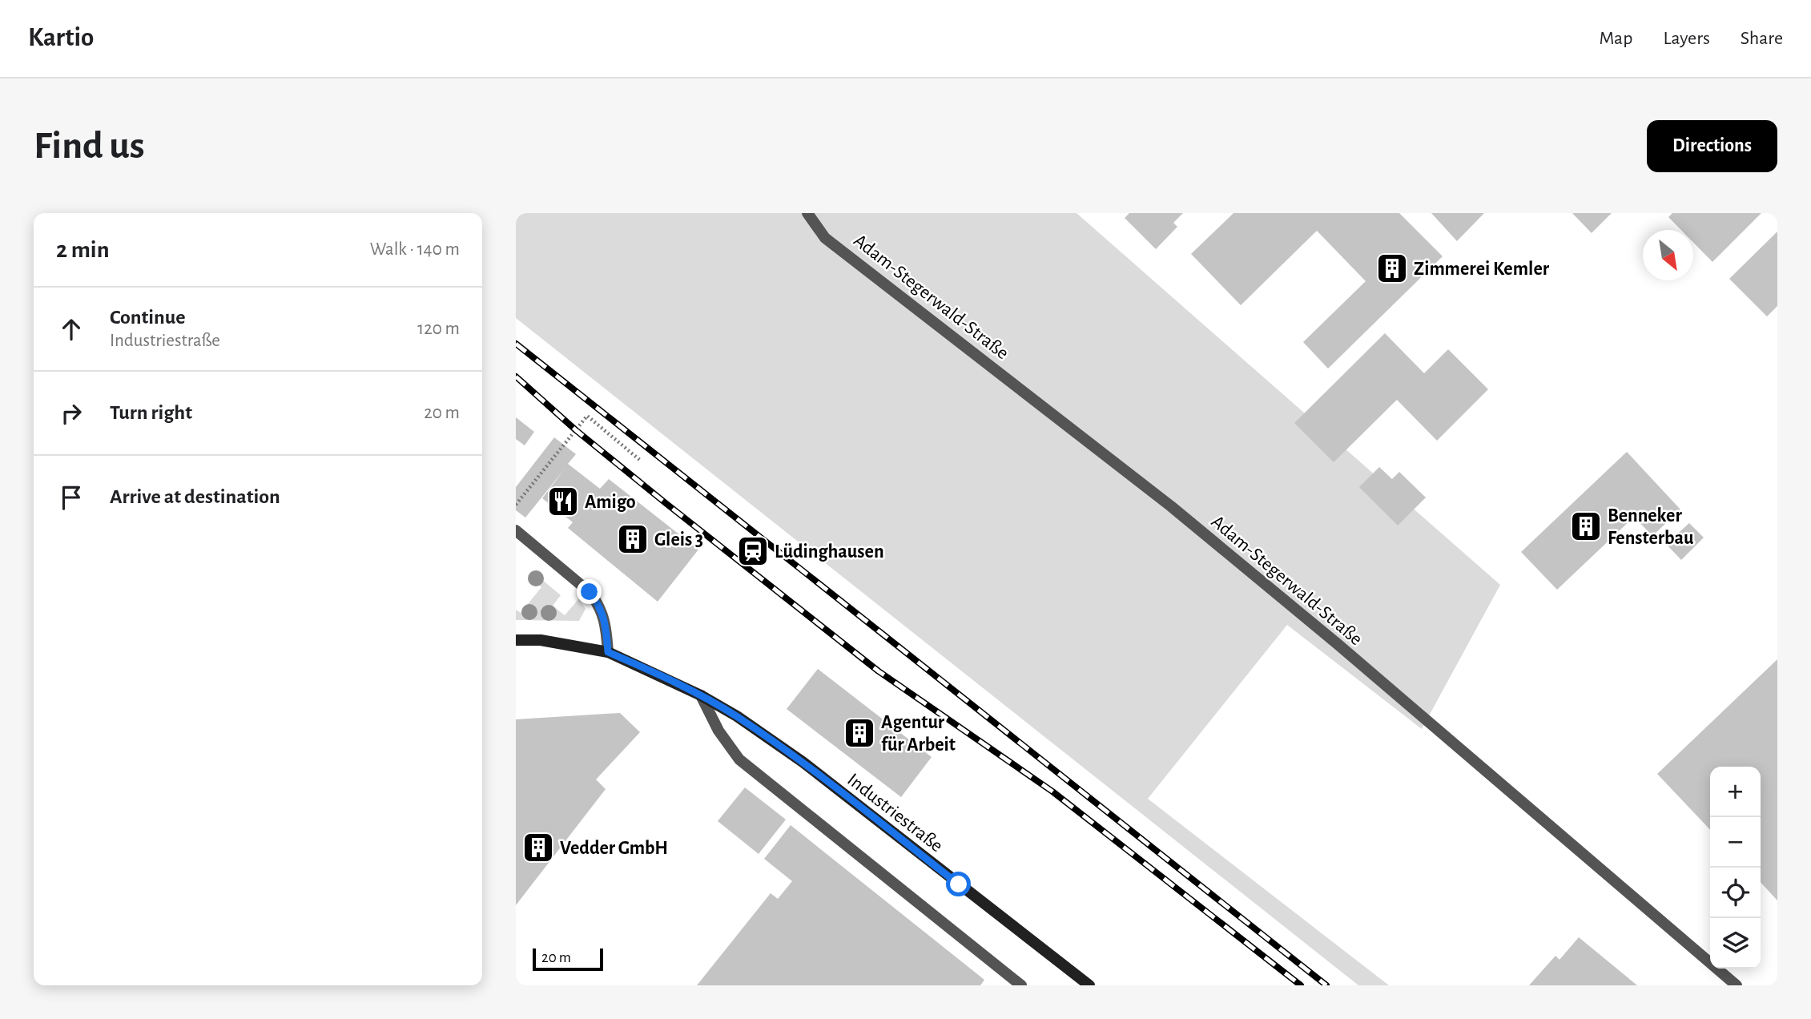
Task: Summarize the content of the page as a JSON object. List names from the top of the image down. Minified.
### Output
{"streets":{"street":["Adam-Stegerwald-Straße","Industriestraße"]},"places":{"building":["Zimmerei Kemler","Benneker Fensterbau","Gleis 3","Agentur für Arbeit","Vedder GmbH"],"restaurant":["Amigo"],"station":["Lüdinghausen"]},"scale_bar":"20 m","north":"bottom right","page":{"header":"Kartio","nav":["Map","Layers","Share"],"buttons":"Directions","title":"Find us","heading":["2 min","Walk · 140 m"],"list":[["Continue","Industriestraße","120 m"],["Turn right","20 m"],"Arrive at destination"],"map_buttons":["+","−"],"scale":"20 m"}}
